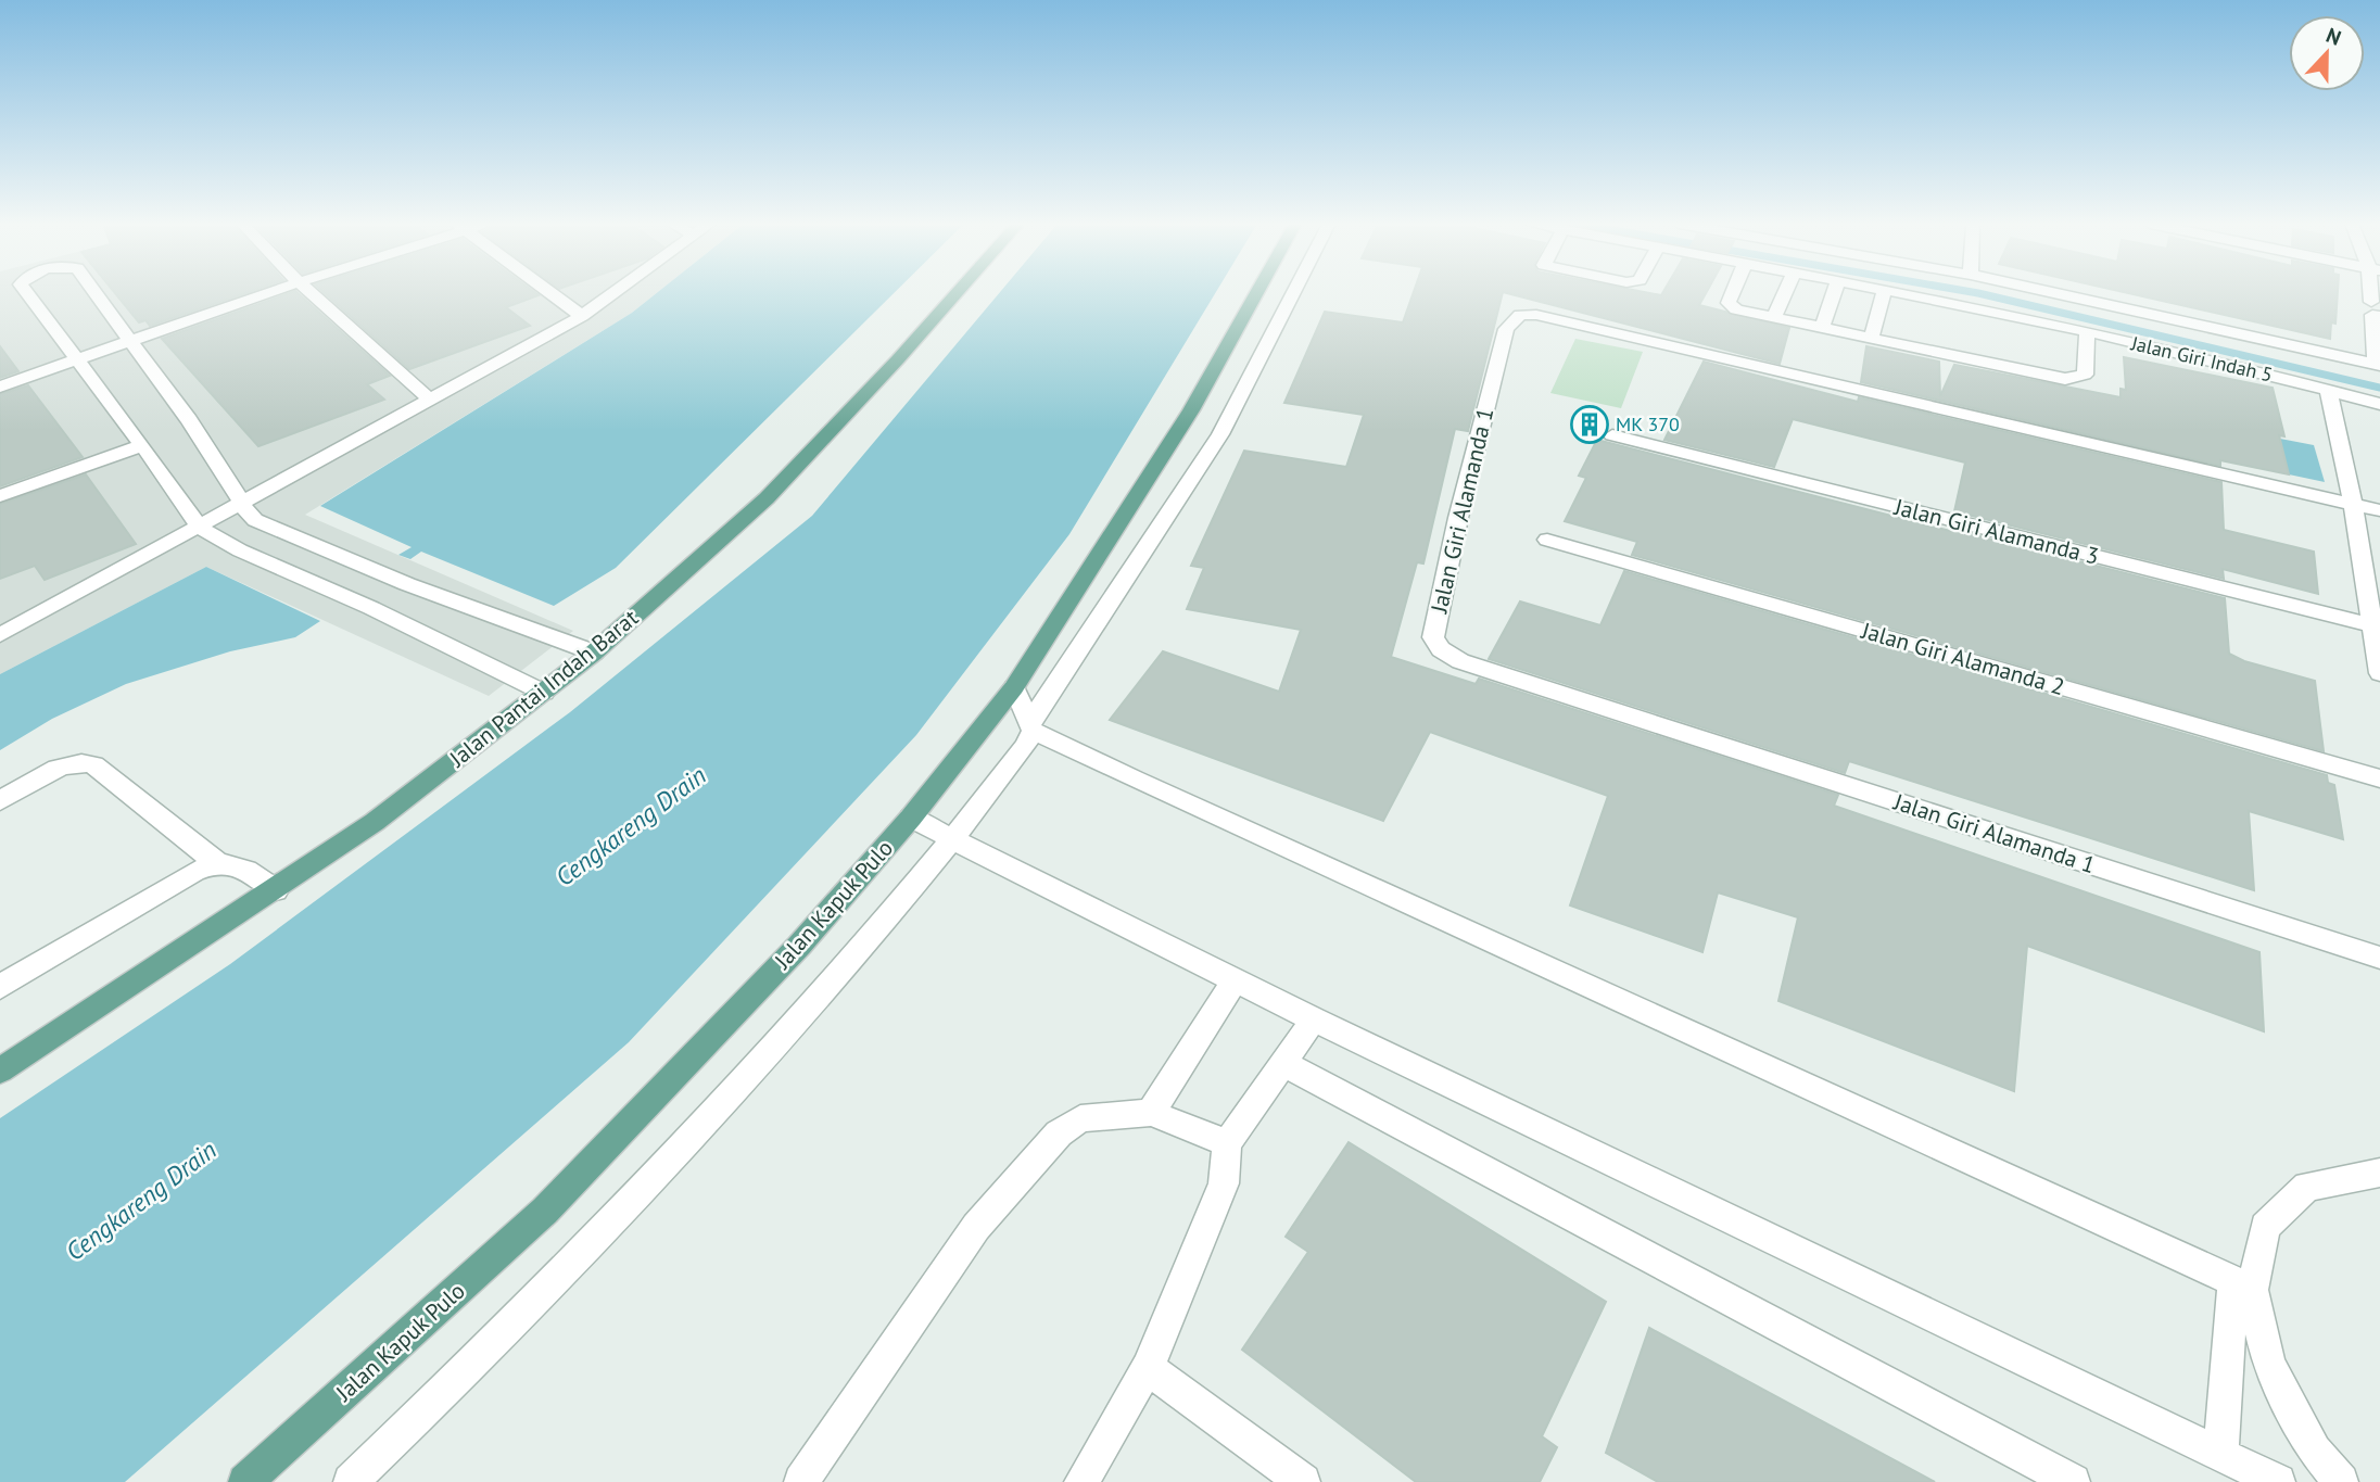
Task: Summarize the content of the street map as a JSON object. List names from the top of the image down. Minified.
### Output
{"streets":{"main road":["Jalan Pantai Indah Barat","Jalan Kapuk Pulo"],"street":["Jalan Giri Indah 5","Jalan Giri Alamanda 1","Jalan Giri Alamanda 3","Jalan Giri Alamanda 2"]},"water":["Cengkareng Drain"],"places":{"building":["MK 370"]},"north":"top"}
